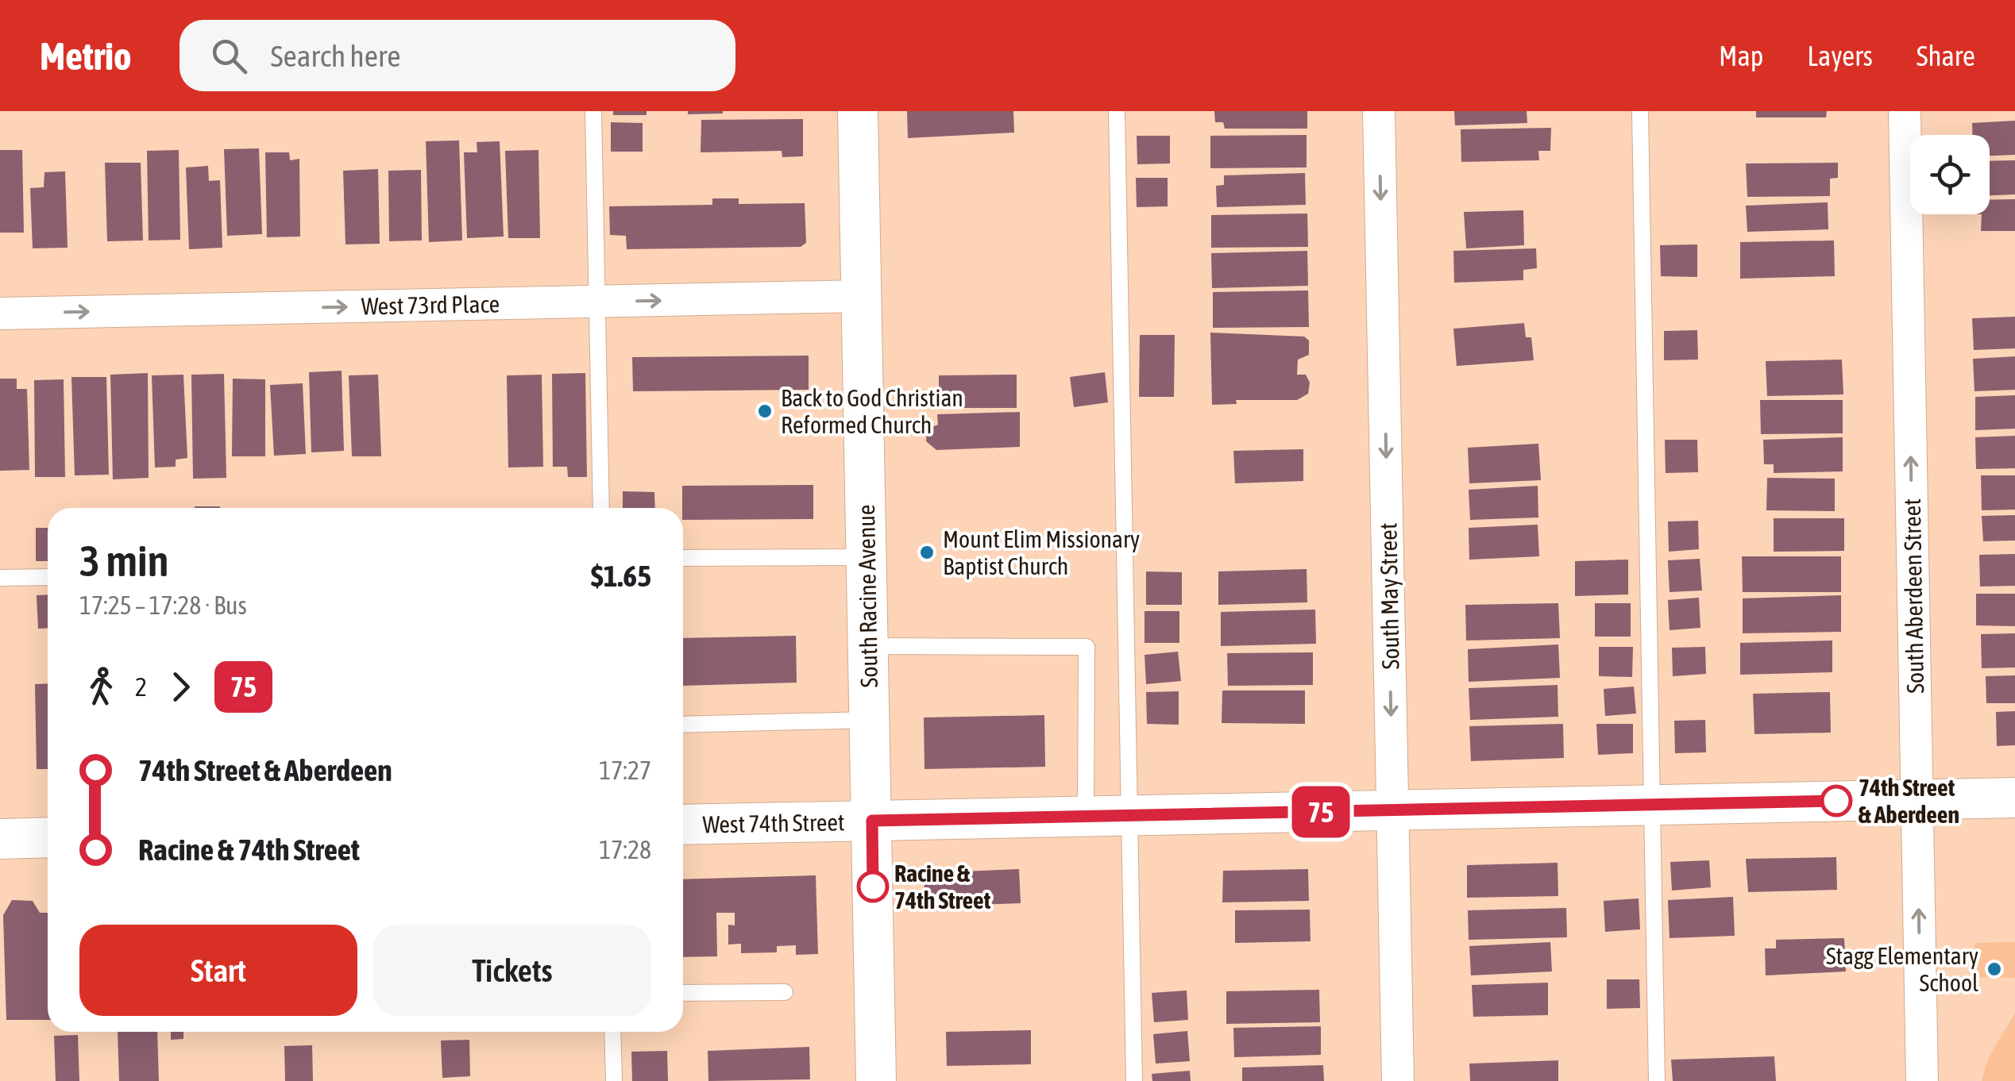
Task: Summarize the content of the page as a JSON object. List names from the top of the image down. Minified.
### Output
{"streets":{"street":["West 73rd Place","South Racine Avenue","South May Street","South Aberdeen Street","West 74th Street"]},"crossings":[["West 73rd Place","South Racine Avenue"],["South Racine Avenue","West 74th Street"],["South May Street","West 74th Street"],["South Aberdeen Street","West 74th Street"]],"one_way":["West 73rd Place","South May Street","South Aberdeen Street"],"places":["Back to God Christian Reformed Church","Mount Elim Missionary Baptist Church","74th Street & Aberdeen","Racine & 74th Street","Stagg Elementary School"],"lines":["bus line 75"],"page":{"header":"Metrio","search":"Search here","nav":["Map","Layers","Share"],"on_map":"75","heading":["3 min","17:25 – 17:28 · Bus","$1.65"],"legs":["2","75"],"list":[{"name":"74th Street & Aberdeen","value":"17:27"},{"name":"Racine & 74th Street","value":"17:28"}],"buttons":["Start","Tickets"]}}
